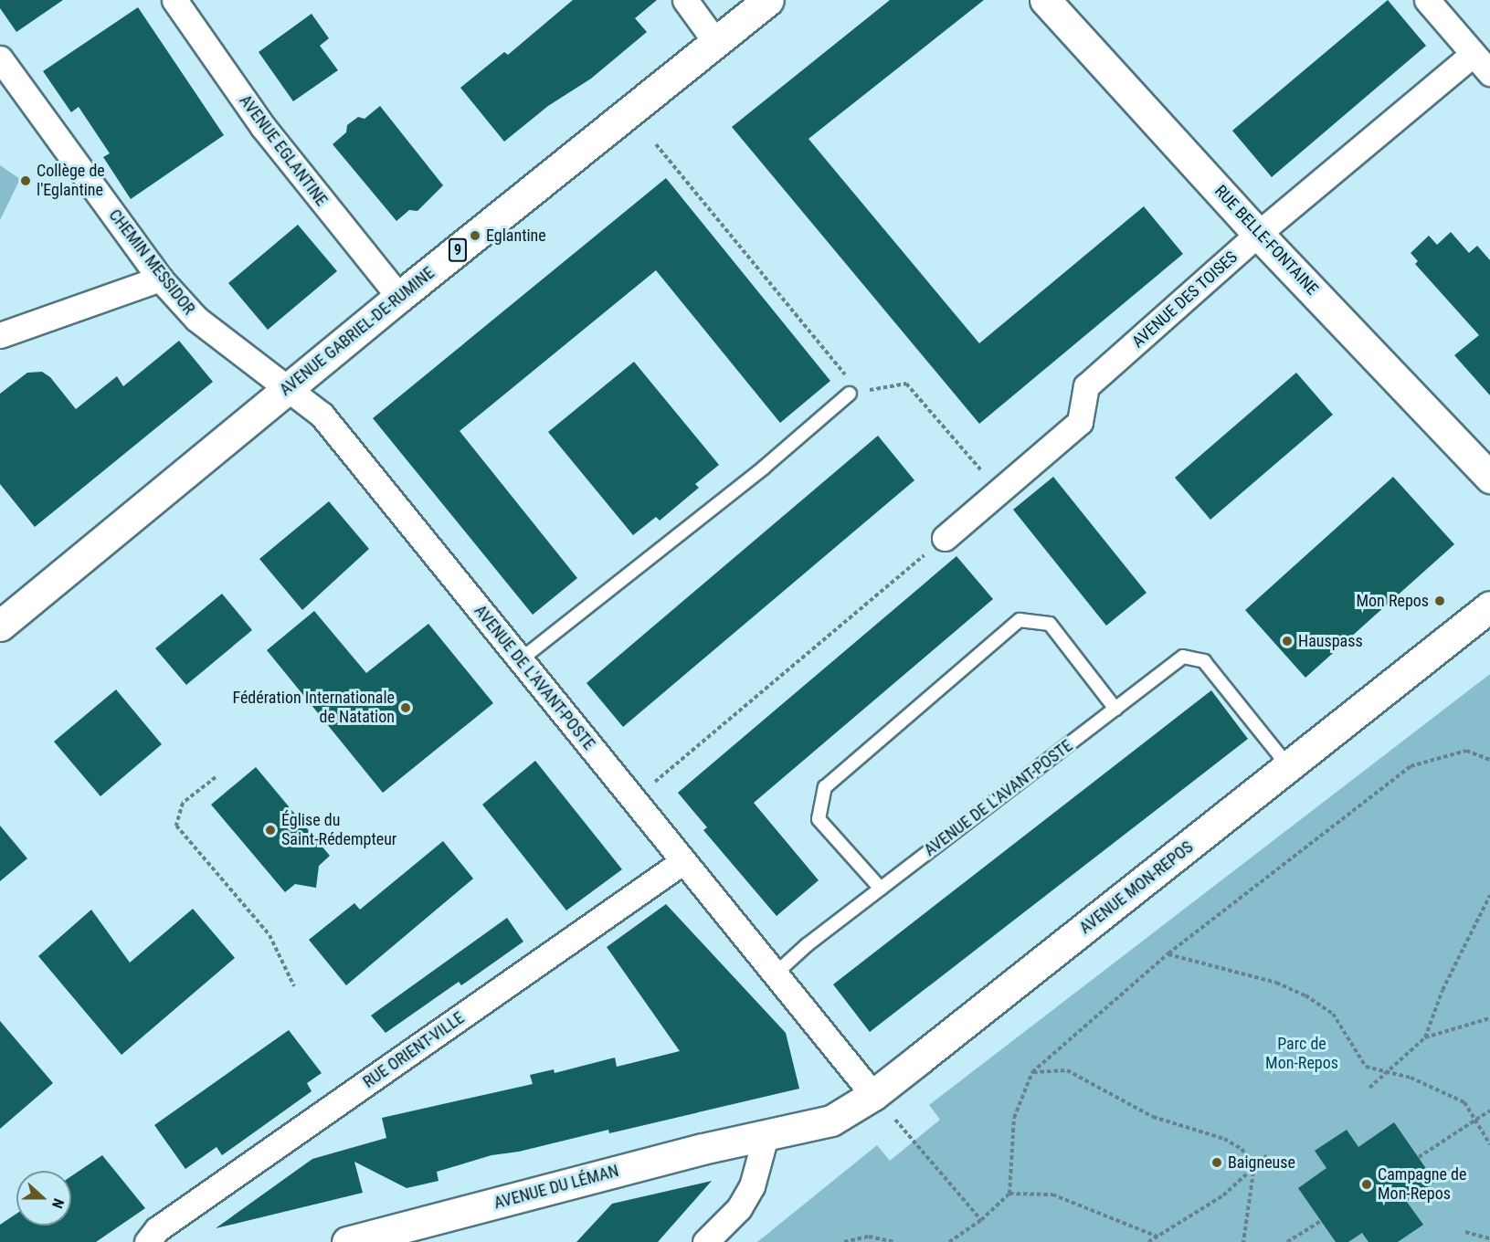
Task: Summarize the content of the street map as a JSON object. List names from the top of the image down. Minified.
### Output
{"streets":{"main road":["RUE BELLE-FONTAINE","9","AVENUE GABRIEL-DE-RUMINE","AVENUE MON-REPOS","AVENUE DU LÉMAN"],"street":["AVENUE EGLANTINE","CHEMIN MESSIDOR","AVENUE DES TOISES","AVENUE DE L'AVANT-POSTE","RUE ORIENT-VILLE"]},"crossings":[["AVENUE EGLANTINE","AVENUE GABRIEL-DE-RUMINE"],["RUE BELLE-FONTAINE","AVENUE DES TOISES"],["CHEMIN MESSIDOR","AVENUE GABRIEL-DE-RUMINE"],["CHEMIN MESSIDOR","AVENUE DE L'AVANT-POSTE"],["AVENUE GABRIEL-DE-RUMINE","AVENUE DE L'AVANT-POSTE"],["AVENUE DE L'AVANT-POSTE","AVENUE MON-REPOS"],["AVENUE DE L'AVANT-POSTE","RUE ORIENT-VILLE"],["AVENUE MON-REPOS","AVENUE DU LÉMAN"]],"parks":["Parc de Mon-Repos"],"places":["Collège de l'Eglantine","Eglantine","Mon Repos","Hauspass","Fédération Internationale de Natation","Église du Saint-Rédempteur","Baigneuse","Campagne de Mon-Repos"],"north":"right"}
